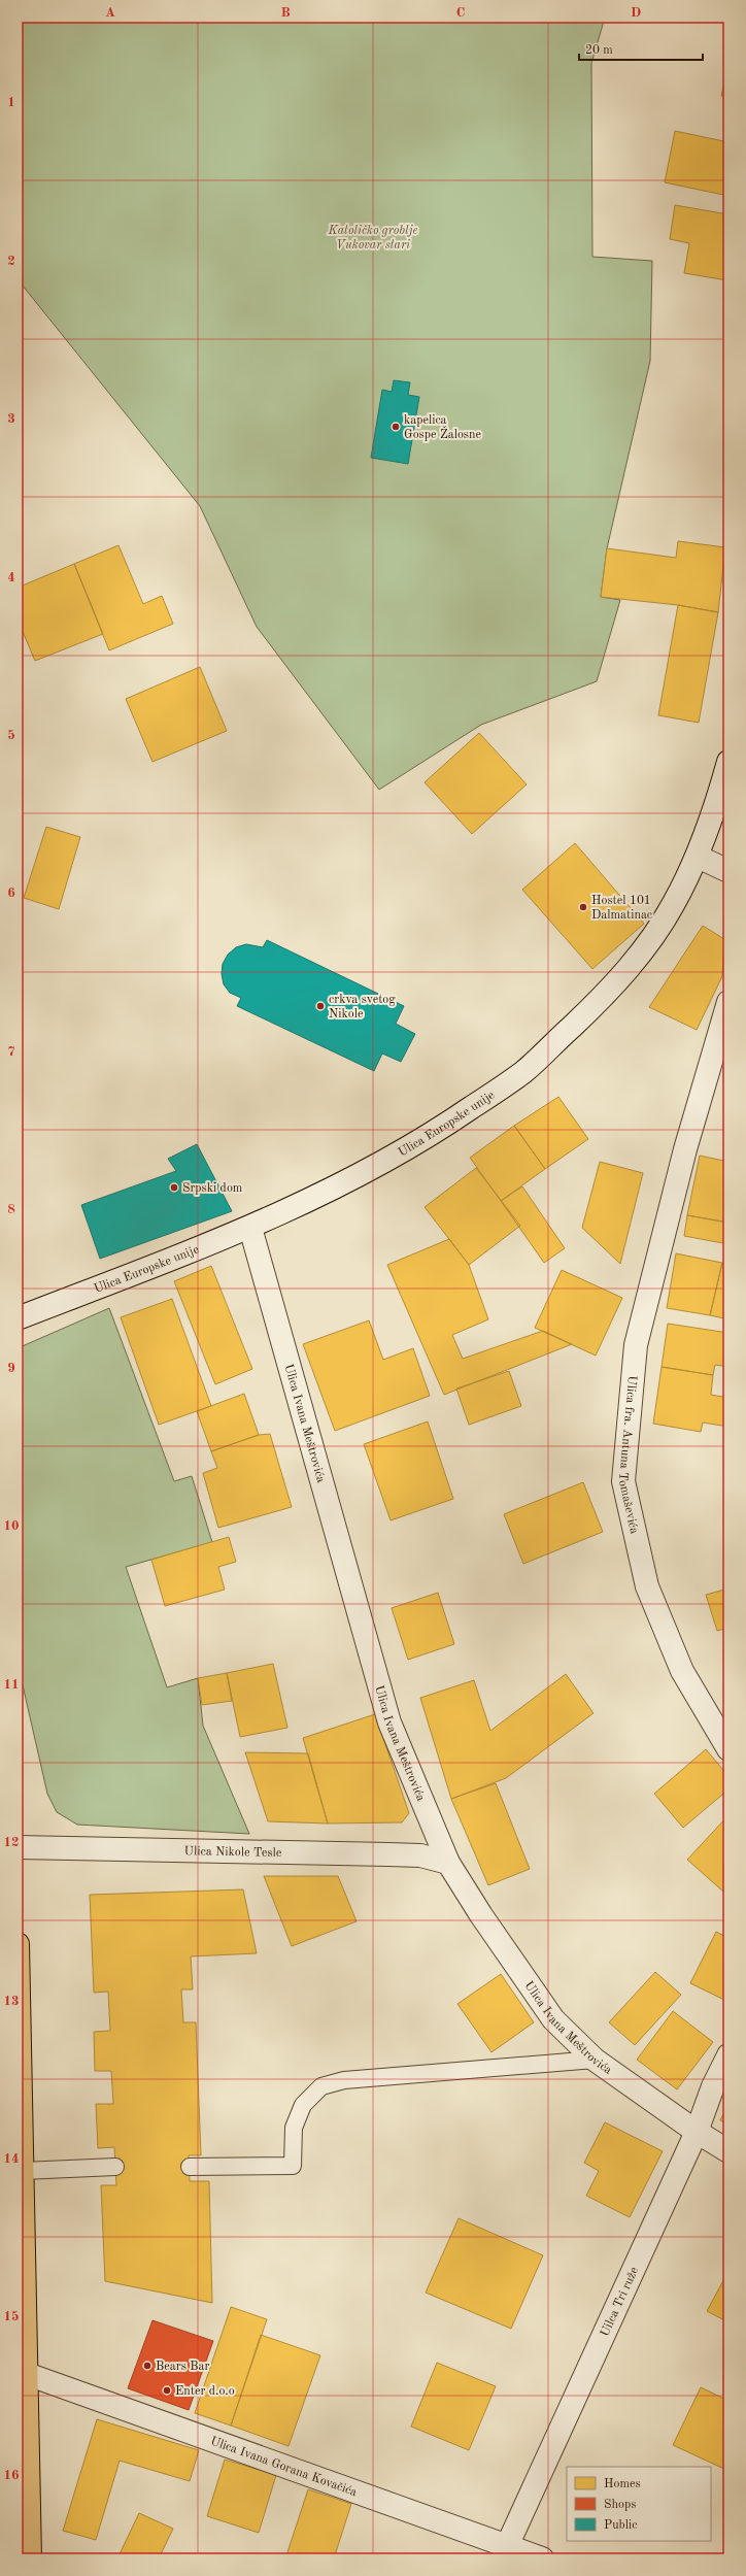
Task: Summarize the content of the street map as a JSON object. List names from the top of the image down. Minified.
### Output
{"streets":{"street":["Ulica Europske unije","Ulica Ivana Meštrovića","Ulica fra. Antuna Tomaševića","Ulica Nikole Tesle","Uilca Tri ruže","Ulica Ivana Gorana Kovačića"]},"crossings":[["Ulica Europske unije","Ulica Ivana Meštrovića"],["Ulica Ivana Meštrovića","Ulica Nikole Tesle"],["Ulica Ivana Meštrovića","Uilca Tri ruže"],["Uilca Tri ruže","Ulica Ivana Gorana Kovačića"]],"parks":["Katoličko groblje Vukovar stari"],"places":["kapelica Gospe Žalosne","Hostel 101 Dalmatinac","crkva svetog Nikole","Srpski dom","Bears Bar","Enter d.o.o"],"legend":["Homes","Shops","Public"],"scale_bar":"20 m","grid":{"columns":["A","B","C","D"],"rows":["1","2","3","4","5","6","7","8","9","10","11","12","13","14","15","16"]}}
